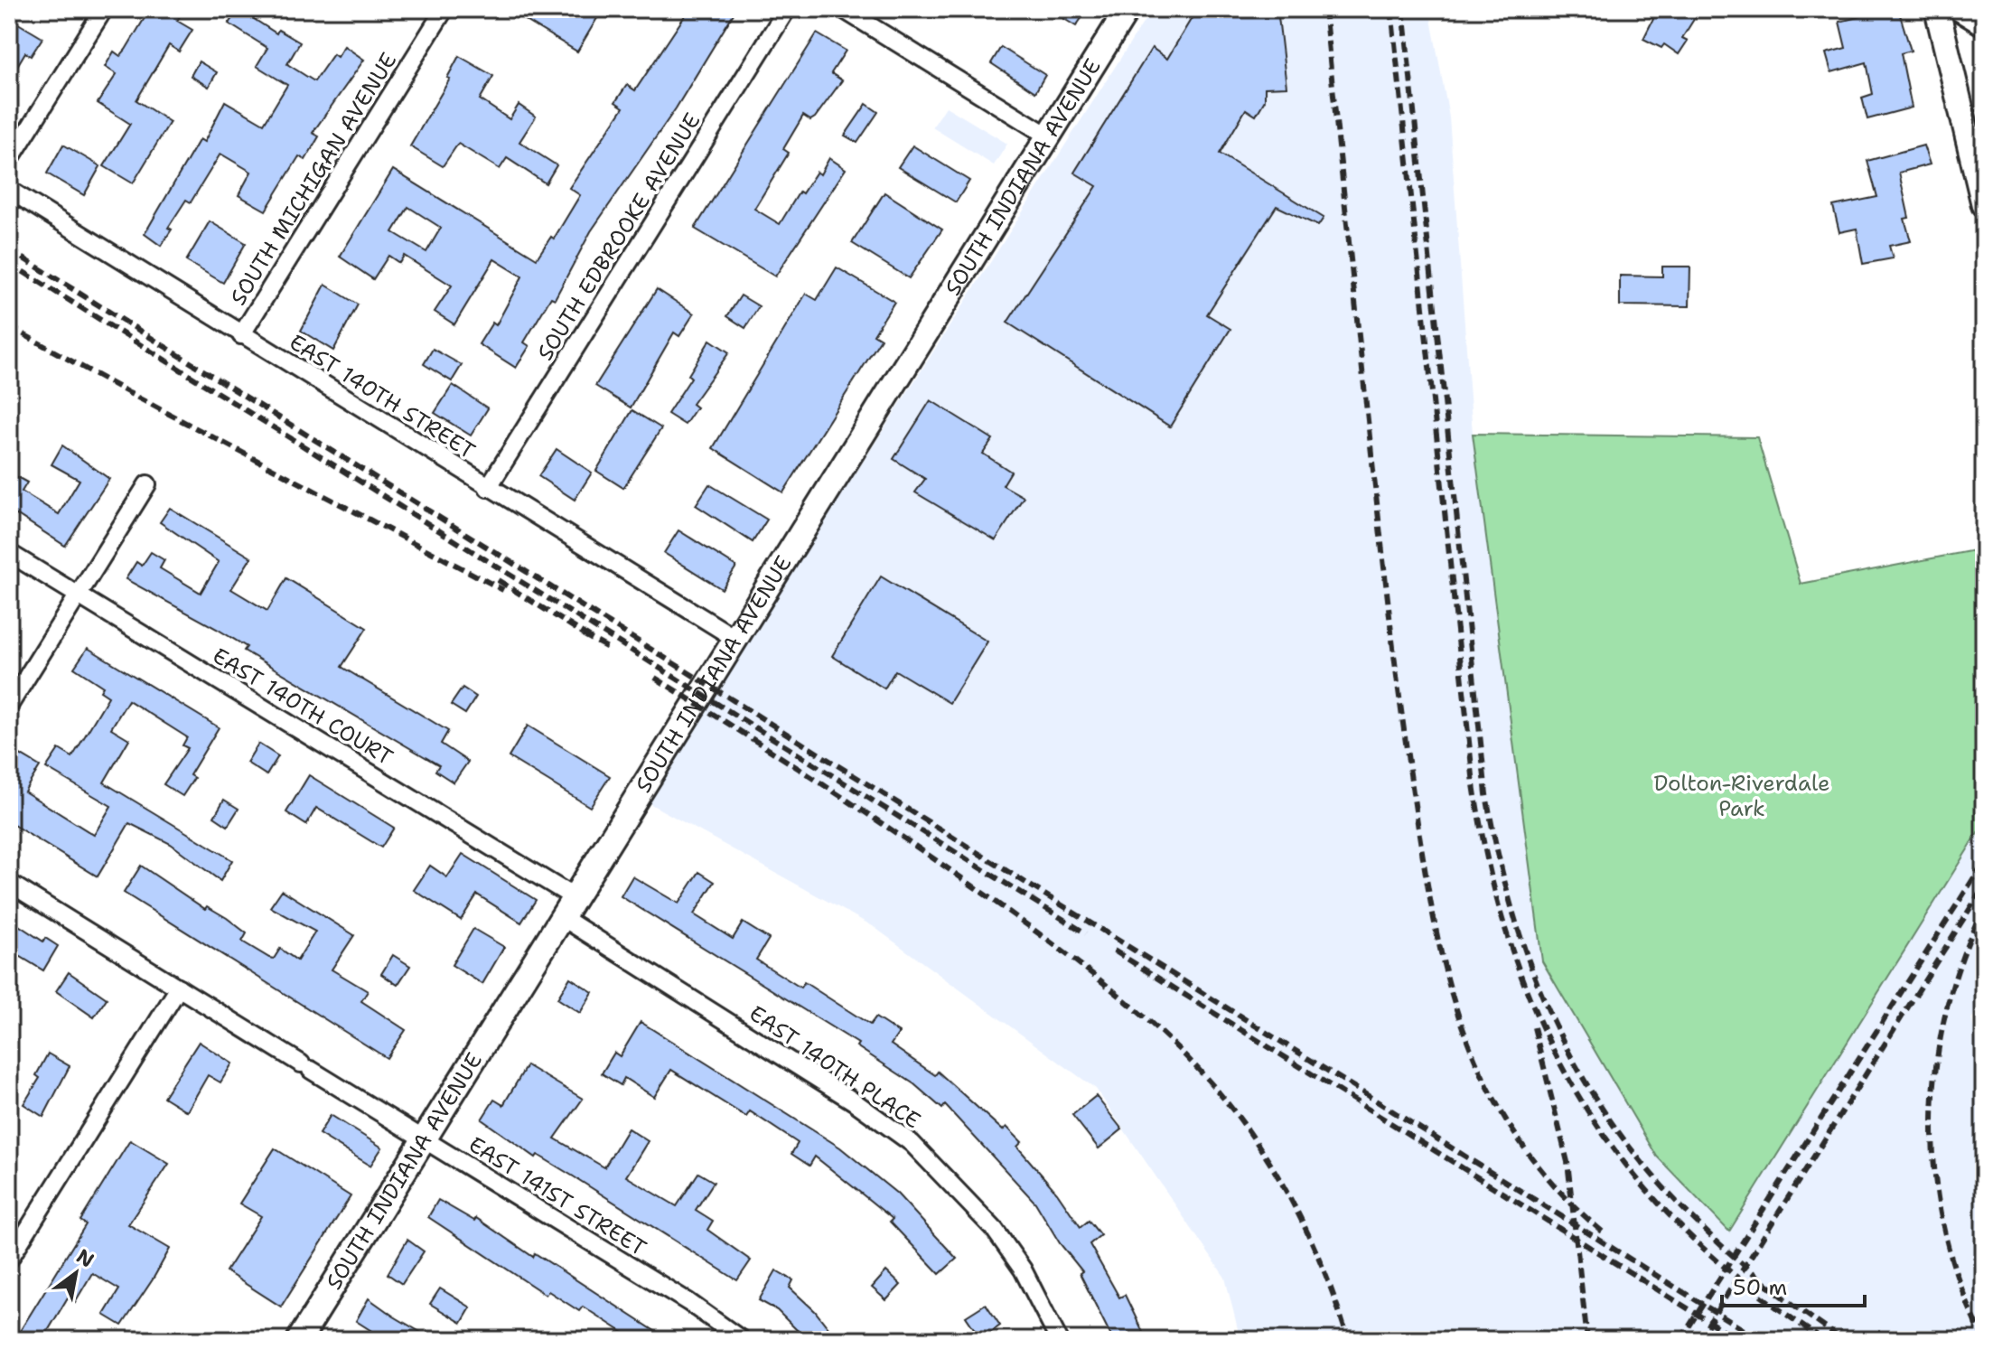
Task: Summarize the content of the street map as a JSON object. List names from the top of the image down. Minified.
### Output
{"streets":{"main road":["SOUTH INDIANA AVENUE"],"street":["SOUTH MICHIGAN AVENUE","SOUTH EDBROOKE AVENUE","EAST 140TH STREET","EAST 140TH COURT","EAST 140TH PLACE","EAST 141ST STREET"]},"crossings":[["SOUTH INDIANA AVENUE","EAST 140TH STREET"],["SOUTH INDIANA AVENUE","EAST 140TH COURT"],["SOUTH INDIANA AVENUE","EAST 140TH PLACE"],["SOUTH INDIANA AVENUE","EAST 141ST STREET"],["SOUTH MICHIGAN AVENUE","EAST 140TH STREET"],["SOUTH EDBROOKE AVENUE","EAST 140TH STREET"],["EAST 140TH COURT","EAST 140TH PLACE"]],"parks":["Dolton-Riverdale Park"],"scale_bar":"50 m","north":"top right"}
